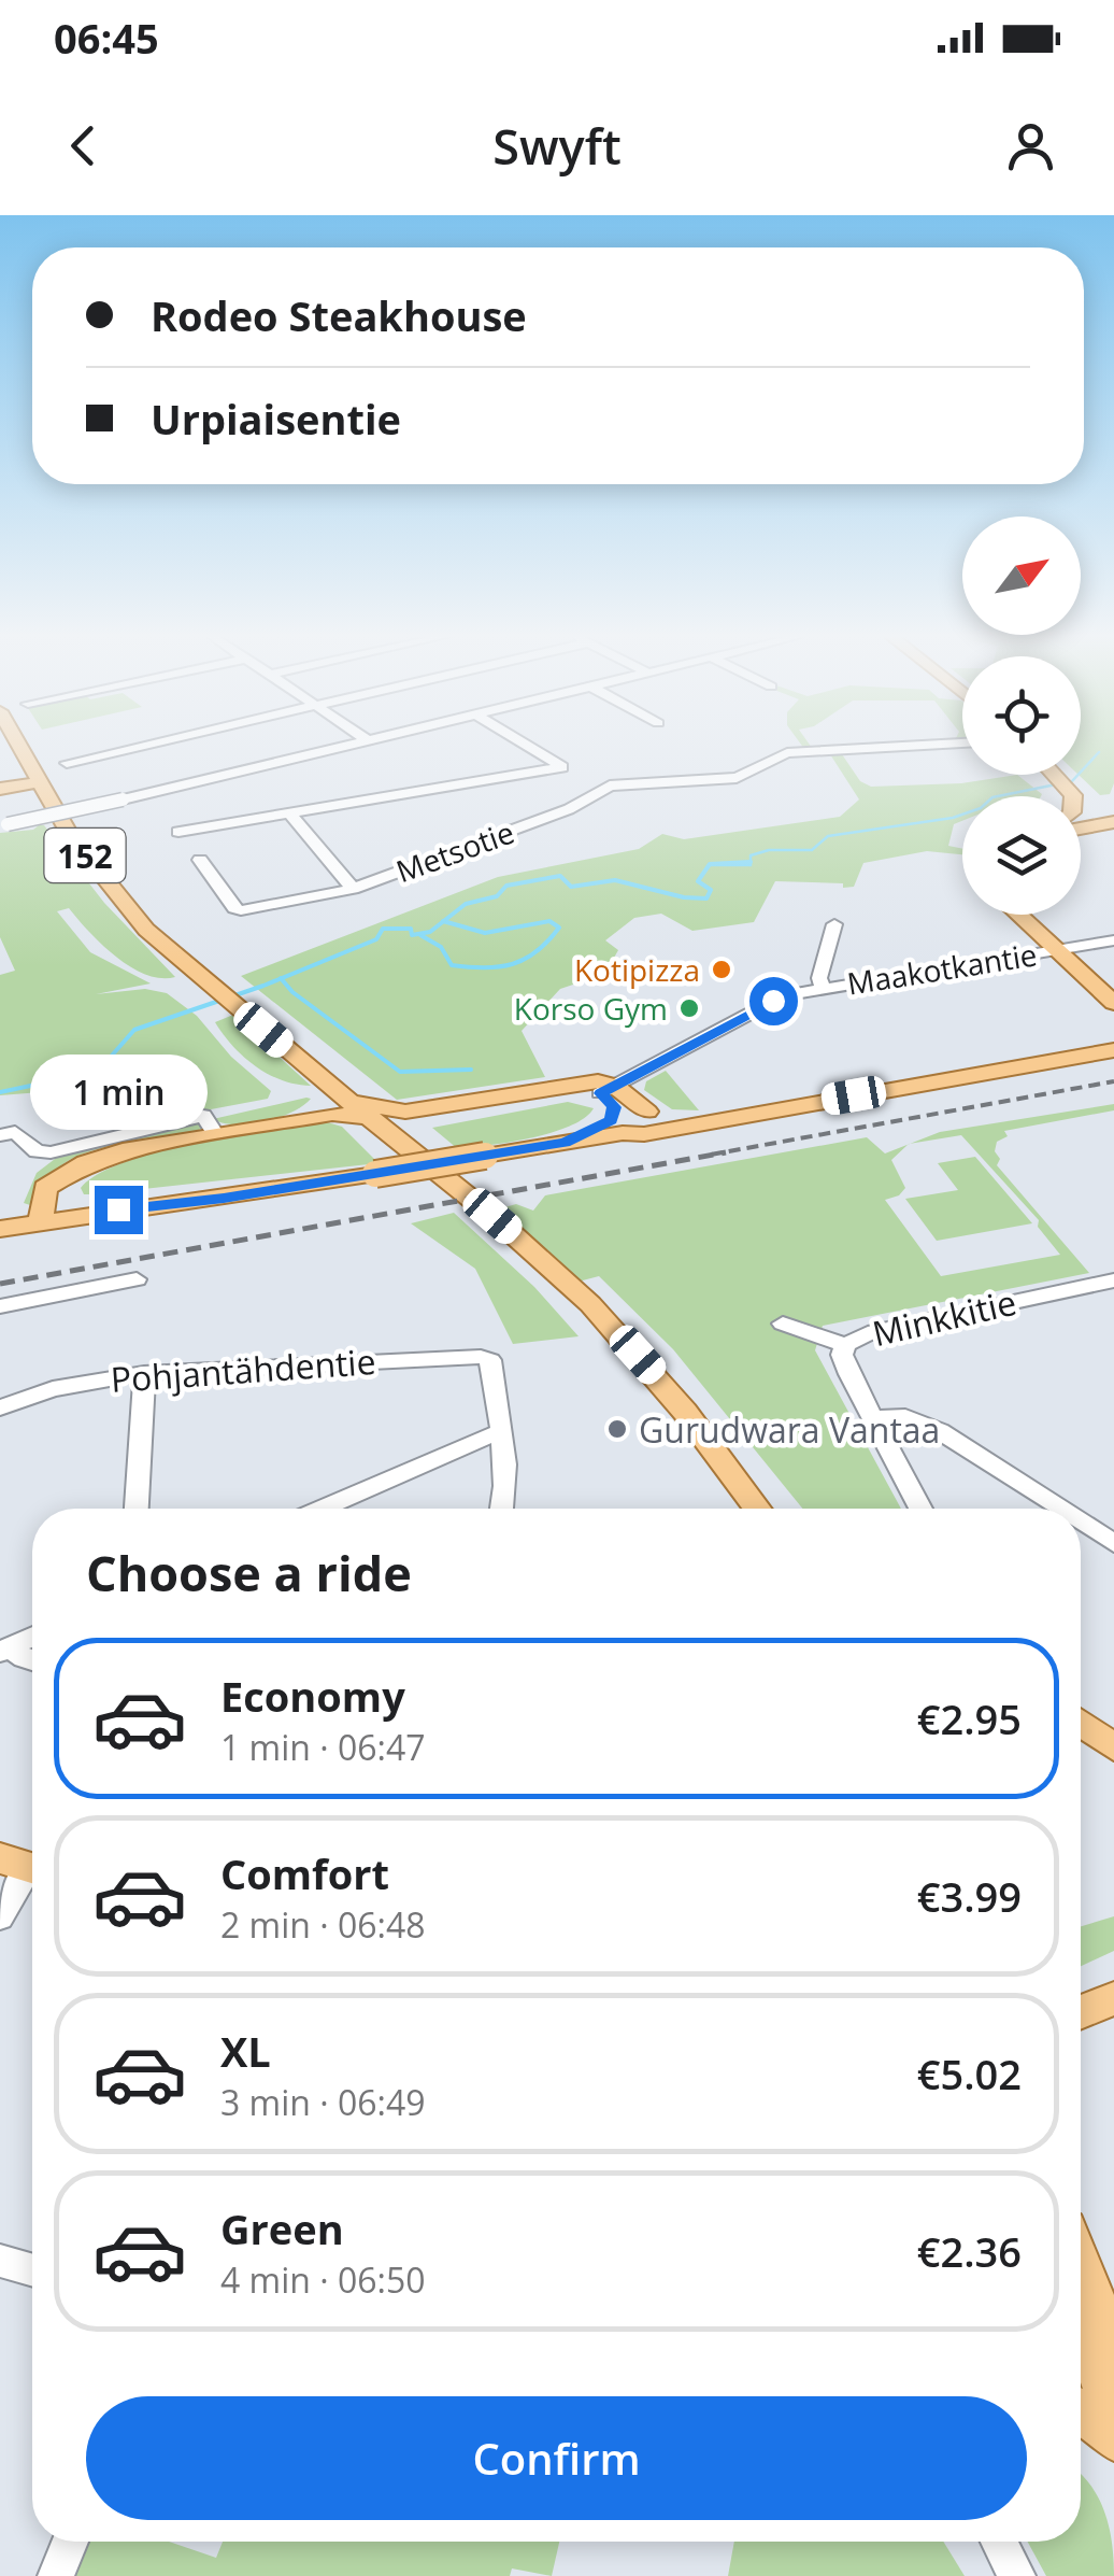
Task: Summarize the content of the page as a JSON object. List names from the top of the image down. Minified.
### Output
{"streets":{"main road":["152"],"street":["Metsotie","Maakotkantie","Minkkitie","Pohjantähdentie"]},"places":["Kotipizza","Korso Gym","Gurudwara Vantaa"],"north":"top right","page":{"status":"06:45","header":"Swyft","banner":["Rodeo Steakhouse","Urpiaisentie"],"bubble":"1 min","heading":"Choose a ride","list":[{"name":"Economy","note":"1 min · 06:47","value":"€2.95"},{"name":"Comfort","note":"2 min · 06:48","value":"€3.99"},{"name":"XL","note":"3 min · 06:49","value":"€5.02"},{"name":"Green","note":"4 min · 06:50","value":"€2.36"}],"buttons":"Confirm"}}
